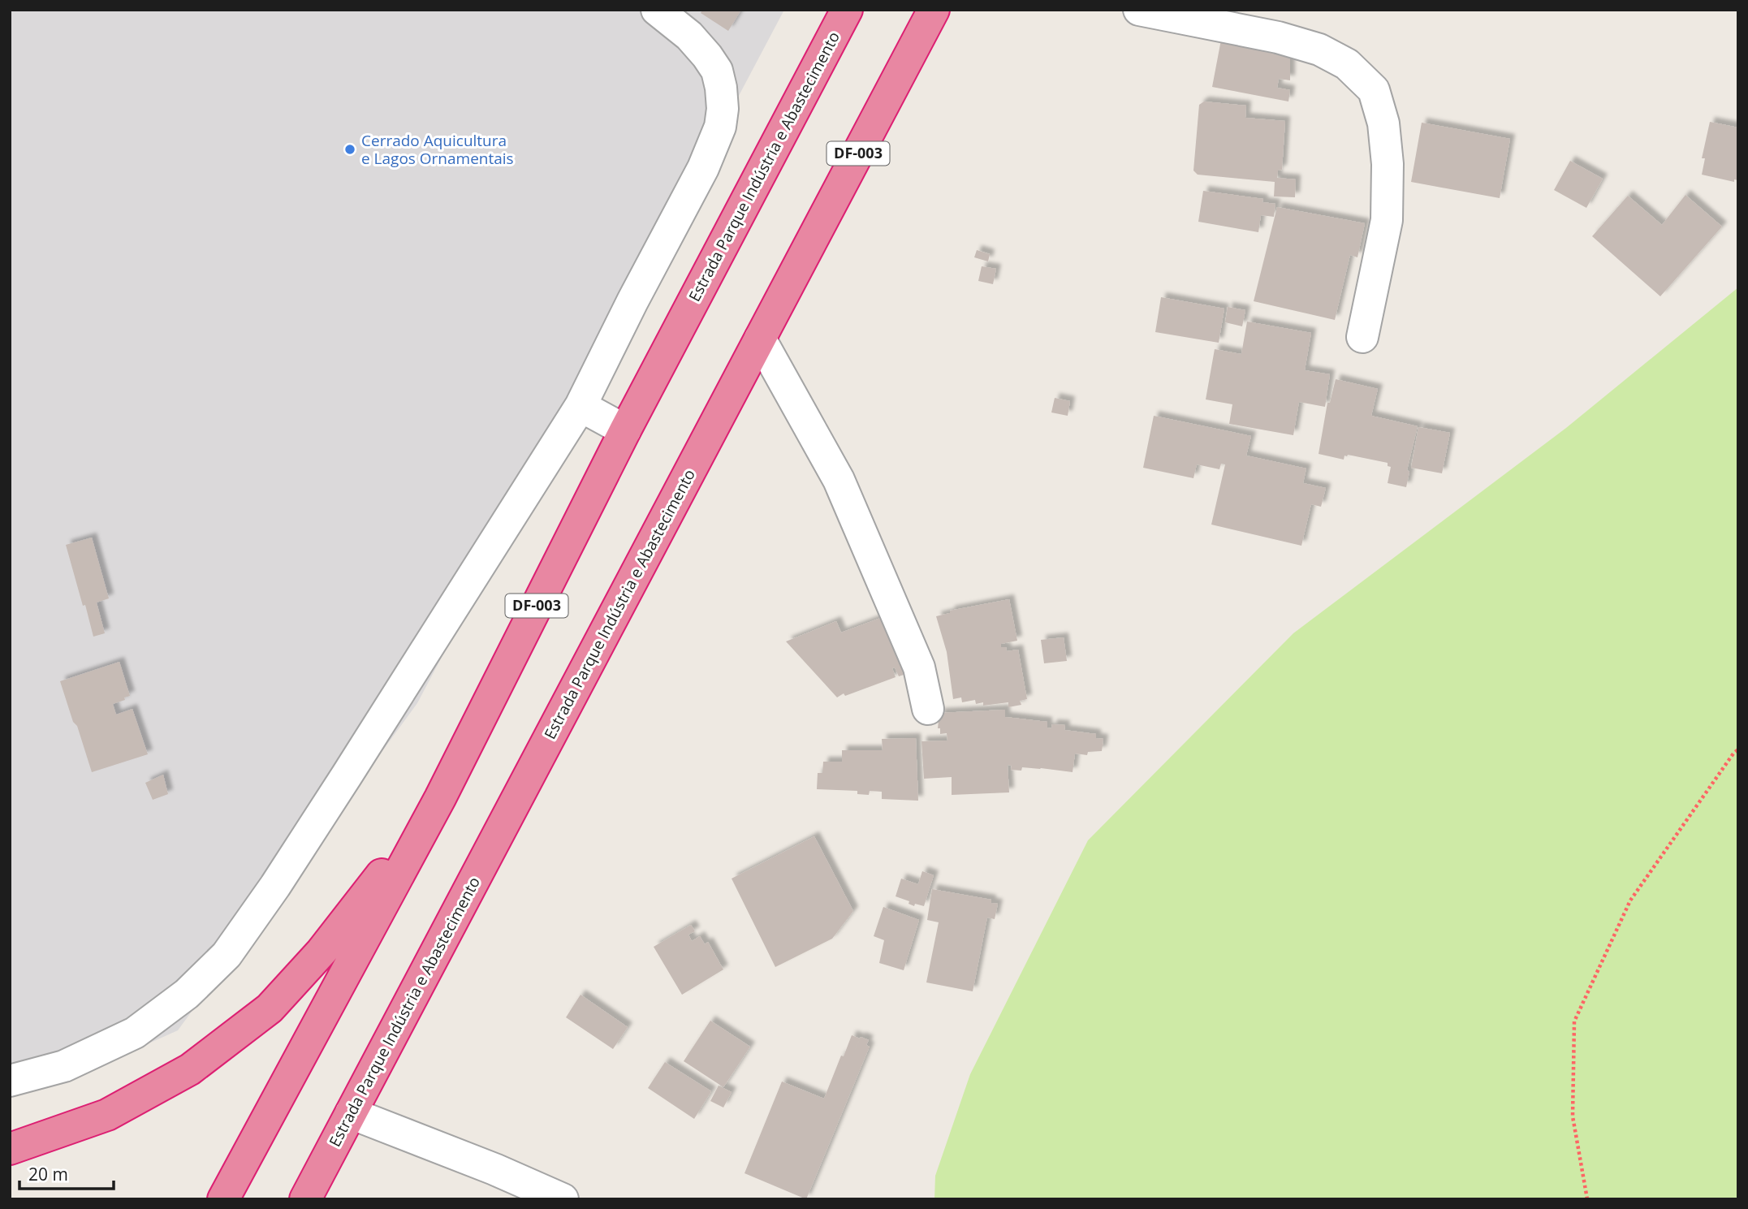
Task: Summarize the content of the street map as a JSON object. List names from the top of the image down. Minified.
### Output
{"streets":{"highway":["DF-003","Estrada Parque Indústria e Abastecimento"]},"places":["Cerrado Aquicultura e Lagos Ornamentais"],"scale_bar":"20 m"}
